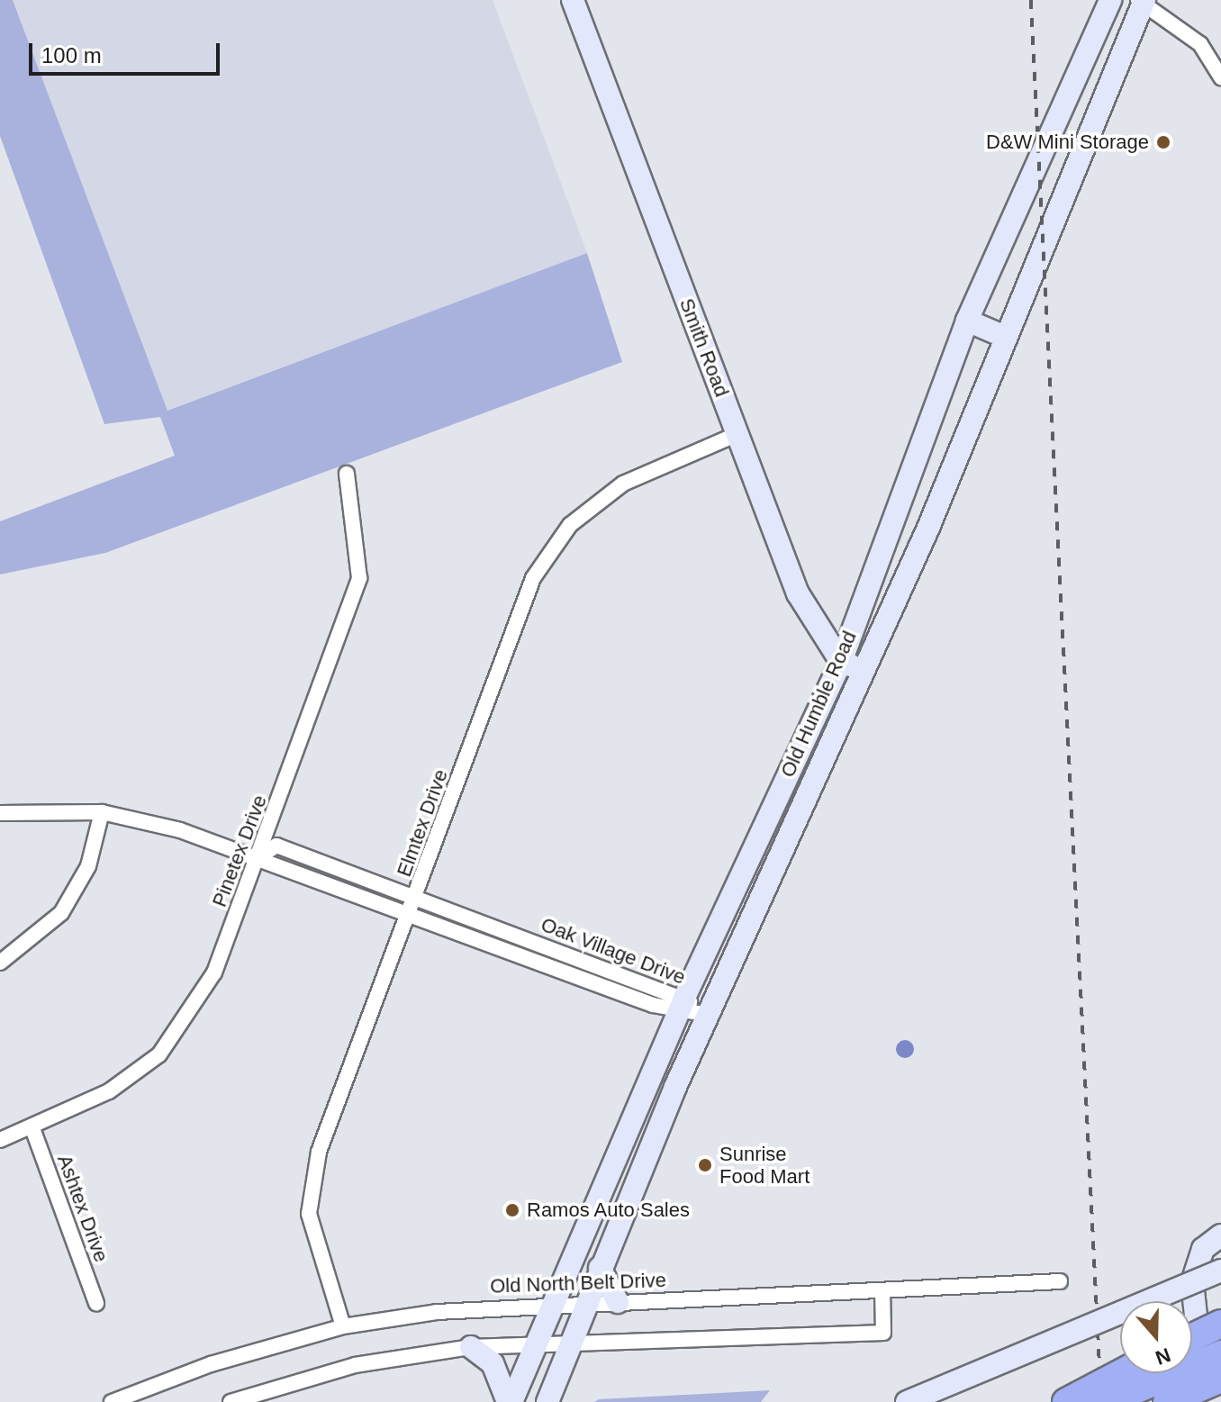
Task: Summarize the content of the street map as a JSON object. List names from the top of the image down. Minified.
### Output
{"streets":{"main road":["Smith Road","Old Humble Road"],"street":["Elmtex Drive","Pinetex Drive","Oak Village Drive","Ashtex Drive","Old North Belt Drive"]},"crossings":[["Smith Road","Old Humble Road"],["Smith Road","Elmtex Drive"],["Old Humble Road","Oak Village Drive"],["Old Humble Road","Old North Belt Drive"],["Elmtex Drive","Oak Village Drive"],["Elmtex Drive","Old North Belt Drive"],["Pinetex Drive","Oak Village Drive"],["Pinetex Drive","Ashtex Drive"]],"places":["D&W Mini Storage","Sunrise Food Mart","Ramos Auto Sales"],"scale_bar":"100 m","north":"bottom"}
